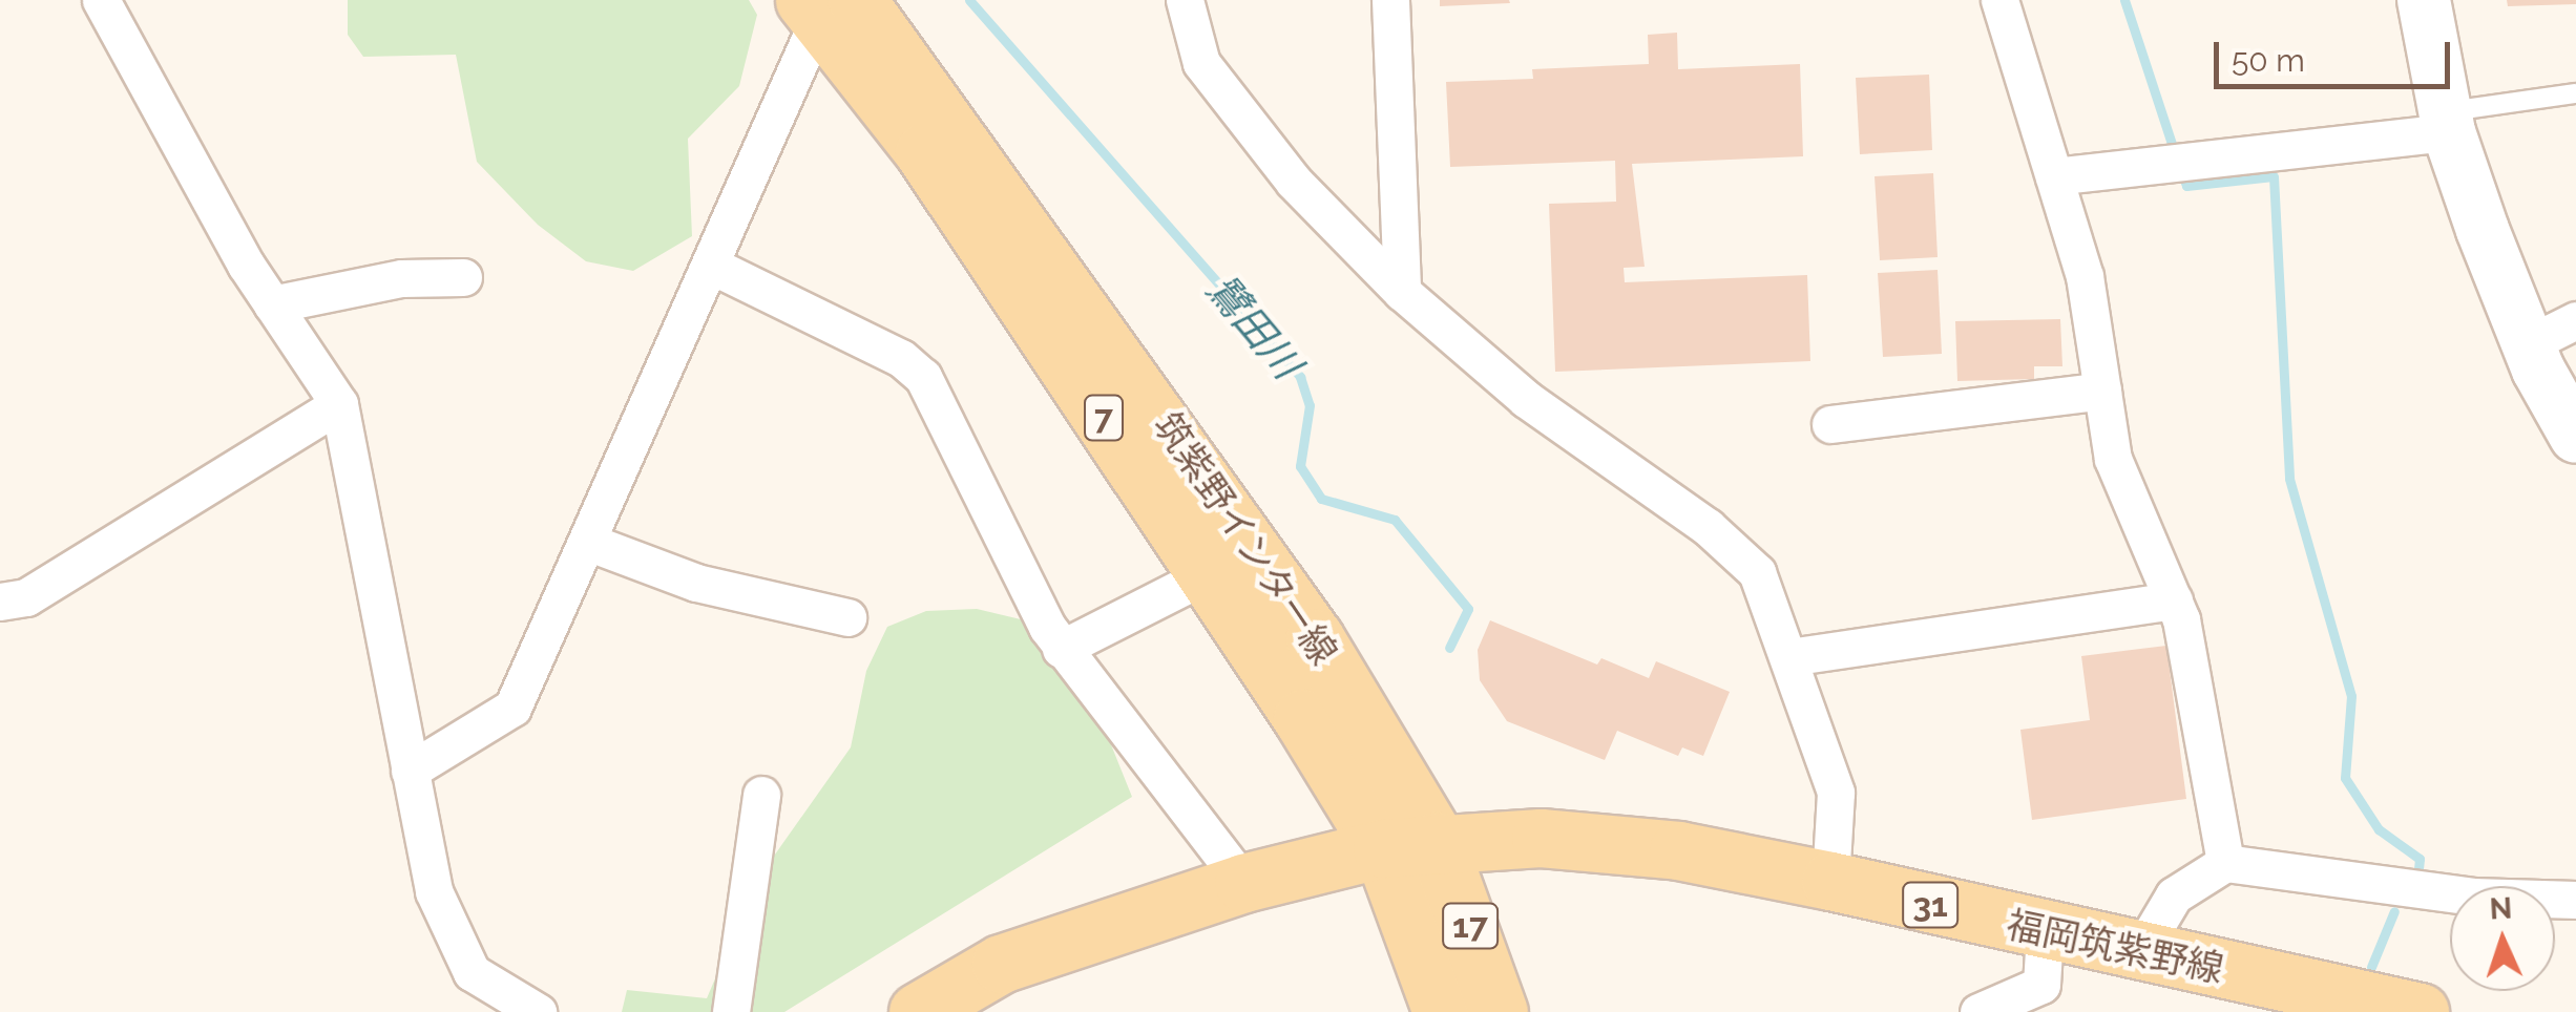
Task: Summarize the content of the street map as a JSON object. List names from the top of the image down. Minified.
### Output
{"streets":{"main road":["7","筑紫野インター線","31","17","福岡筑紫野線"]},"crossings":[["筑紫野インター線","17"],["筑紫野インター線","福岡筑紫野線"],["17","福岡筑紫野線"]],"water":["鷺田川"],"scale_bar":"50 m","north":"top"}
